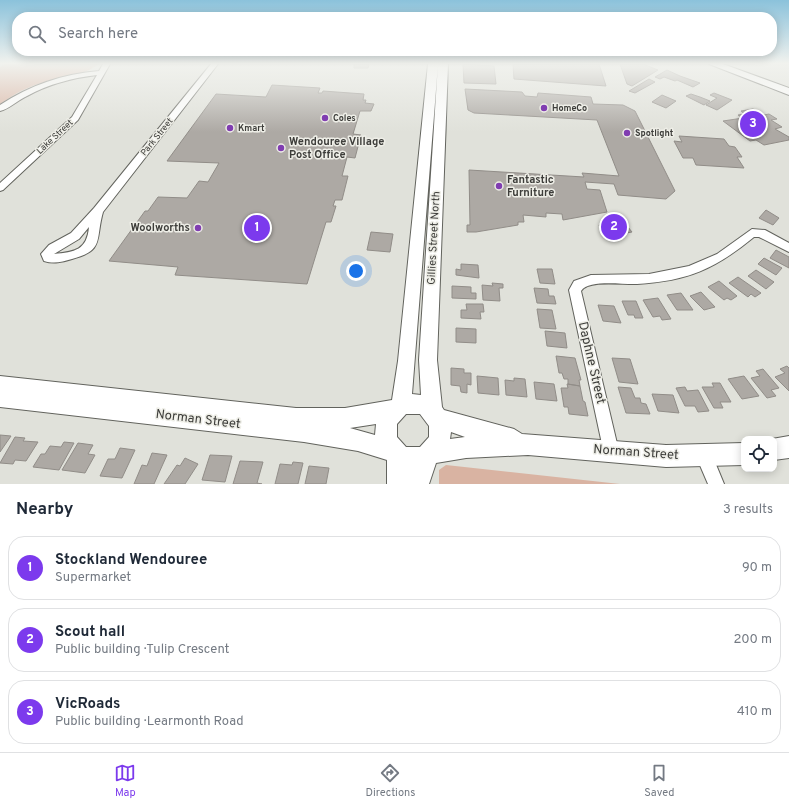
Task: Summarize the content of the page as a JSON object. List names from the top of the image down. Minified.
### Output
{"streets":{"main road":["Gillies Street North","Norman Street"],"street":["Lake Street","Park Street","Daphne Street"]},"crossings":[["Gillies Street North","Norman Street"],["Daphne Street","Norman Street"]],"places":["HomeCo","Coles","Kmart","Spotlight","Wendouree Village Post Office","Fantastic Furniture","Woolworths"],"page":{"search":"Search here","pins":["3","2","1"],"heading":["Nearby","3 results"],"list":[{"mark":"1","name":"Stockland Wendouree","note":"Supermarket","value":"90 m"},{"mark":"2","name":"Scout hall","note":"Public building · Tulip Crescent","value":"200 m"},{"mark":"3","name":"VicRoads","note":"Public building · Learmonth Road","value":"410 m"}],"nav":["Map","Directions","Saved"]}}
